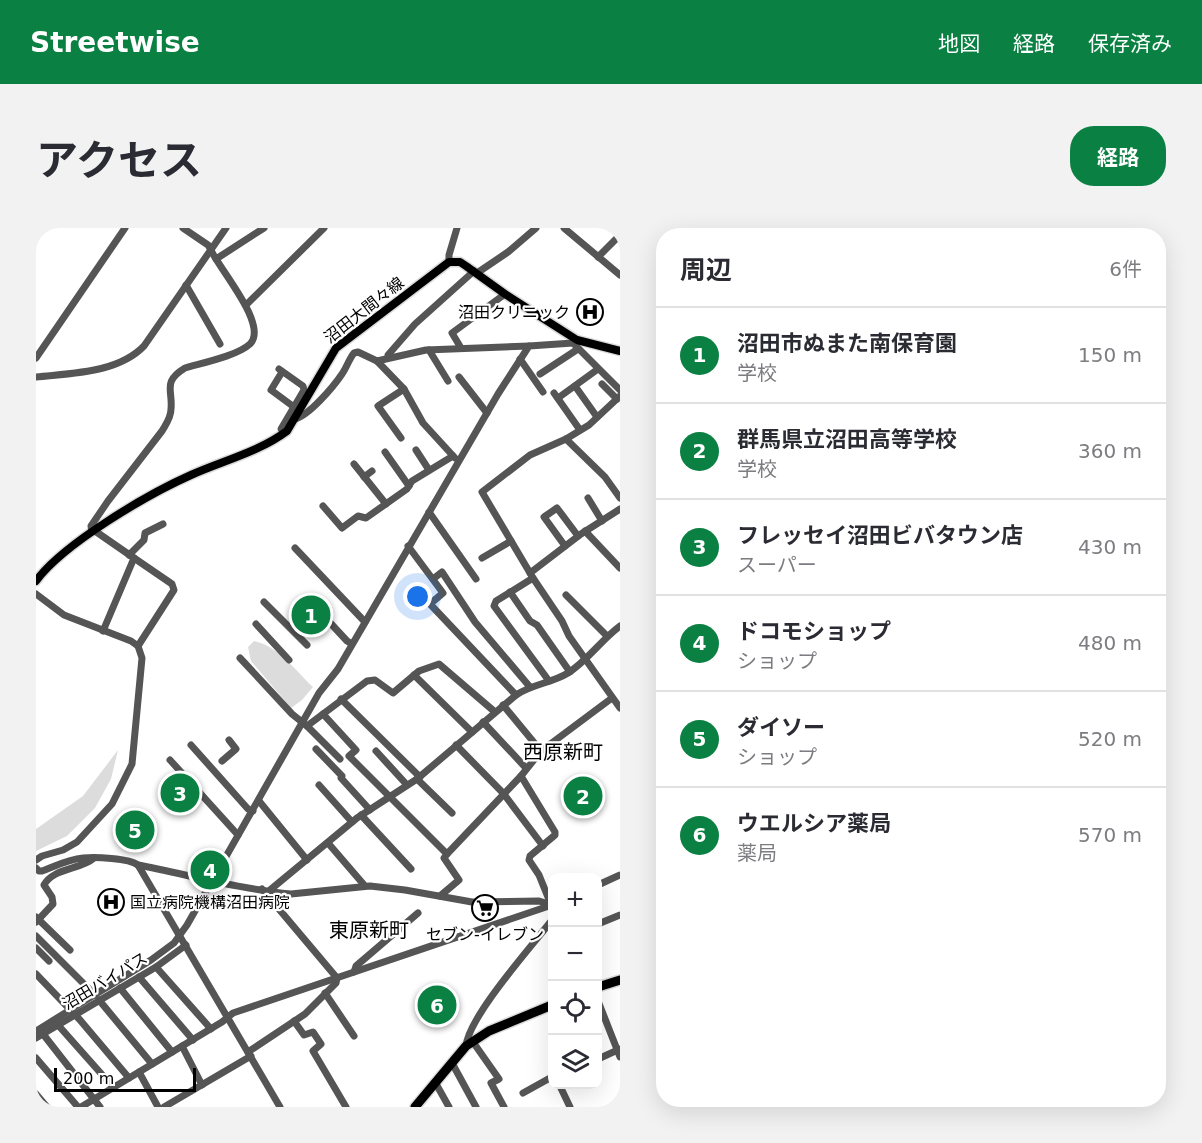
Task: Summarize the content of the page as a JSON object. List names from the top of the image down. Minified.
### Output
{"streets":{"main road":["沼田大間々線"],"street":["沼田バイパス"]},"districts":["西原新町","東原新町"],"places":{"hospital":["沼田クリニック","国立病院機構沼田病院"],"supermarket":["セブン-イレブン"]},"scale_bar":"200 m","page":{"header":"Streetwise","nav":["地図","経路","保存済み"],"title":"アクセス","buttons":"経路","heading":["周辺","6件"],"list":[{"mark":"1","name":"沼田市ぬまた南保育園","note":"学校","value":"150 m"},{"mark":"2","name":"群馬県立沼田高等学校","note":"学校","value":"360 m"},{"mark":"3","name":"フレッセイ沼田ビバタウン店","note":"スーパー","value":"430 m"},{"mark":"4","name":"ドコモショップ","note":"ショップ","value":"480 m"},{"mark":"5","name":"ダイソー","note":"ショップ","value":"520 m"},{"mark":"6","name":"ウエルシア薬局","note":"薬局","value":"570 m"}],"pins":["1","3","2","5","4","6"],"map_buttons":["+","−"],"scale":"200 m"}}
